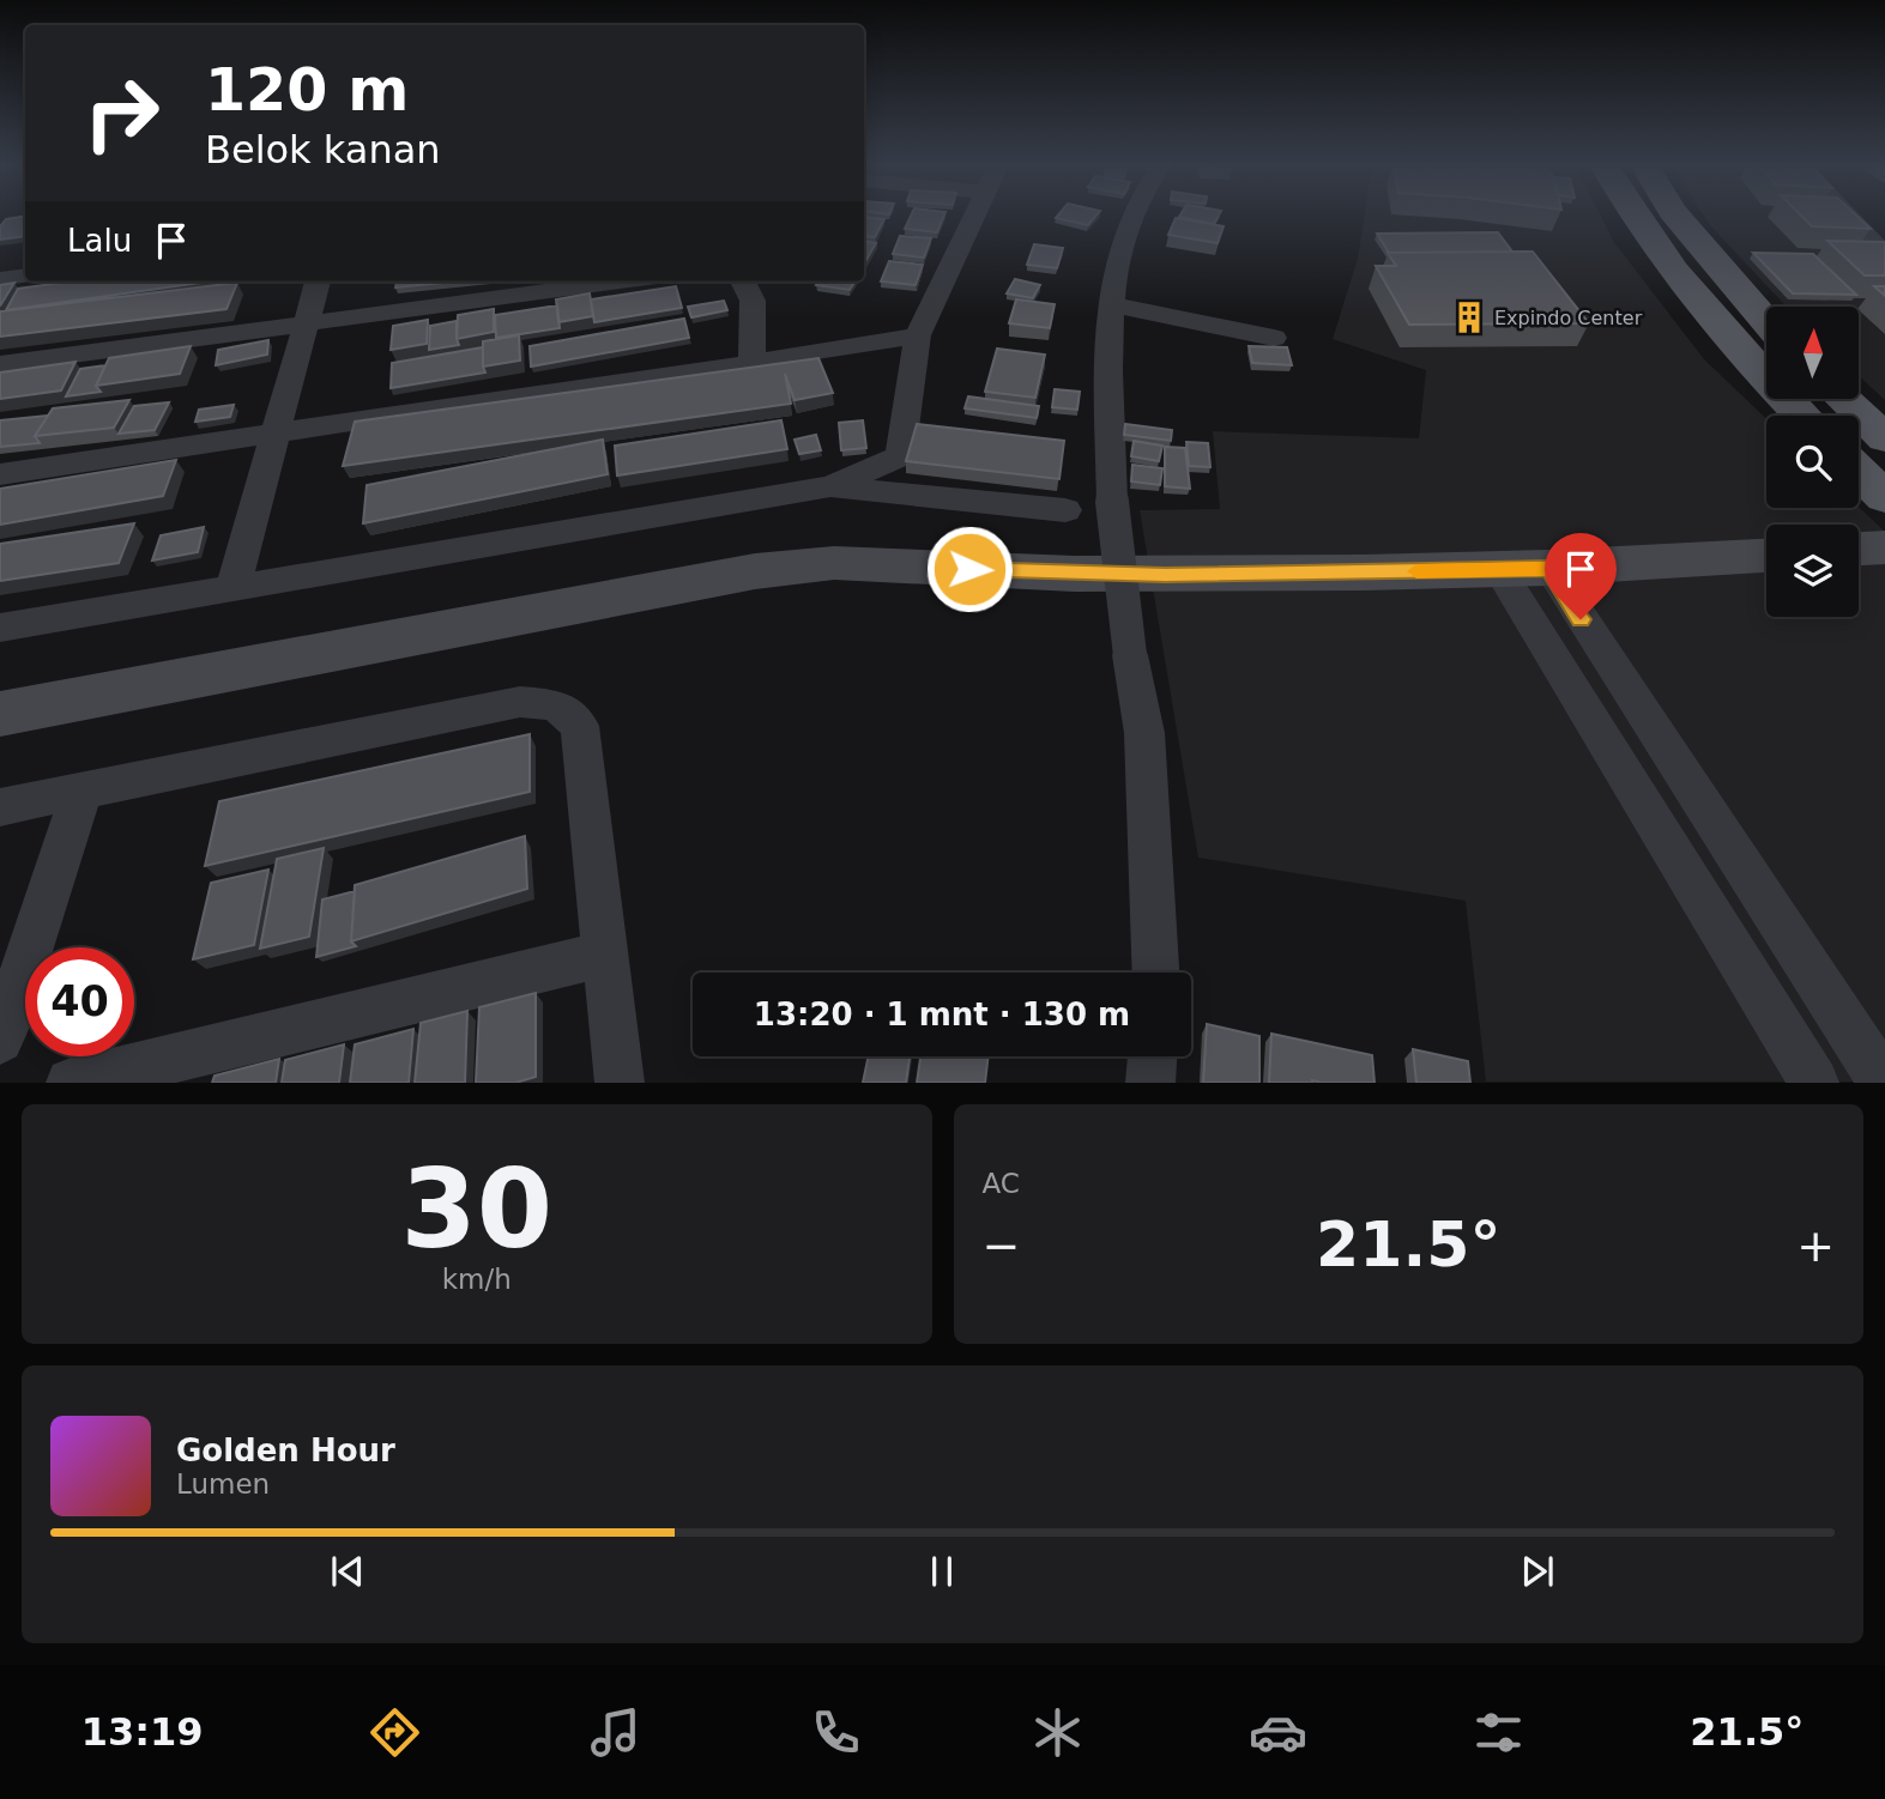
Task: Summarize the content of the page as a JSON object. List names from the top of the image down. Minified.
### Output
{"places":{"building":["Expindo Center"]},"north":"top","page":{"turn":["120 m","Belok kanan"],"then":"Lalu","limit":"40","trip":"13:20 · 1 mnt · 130 m","tile":[["30","km/h"],"AC"],"heat":["−","21.5°","+"],"song":["Golden Hour","Lumen"],"tabs":["13:19","21.5°"]}}
